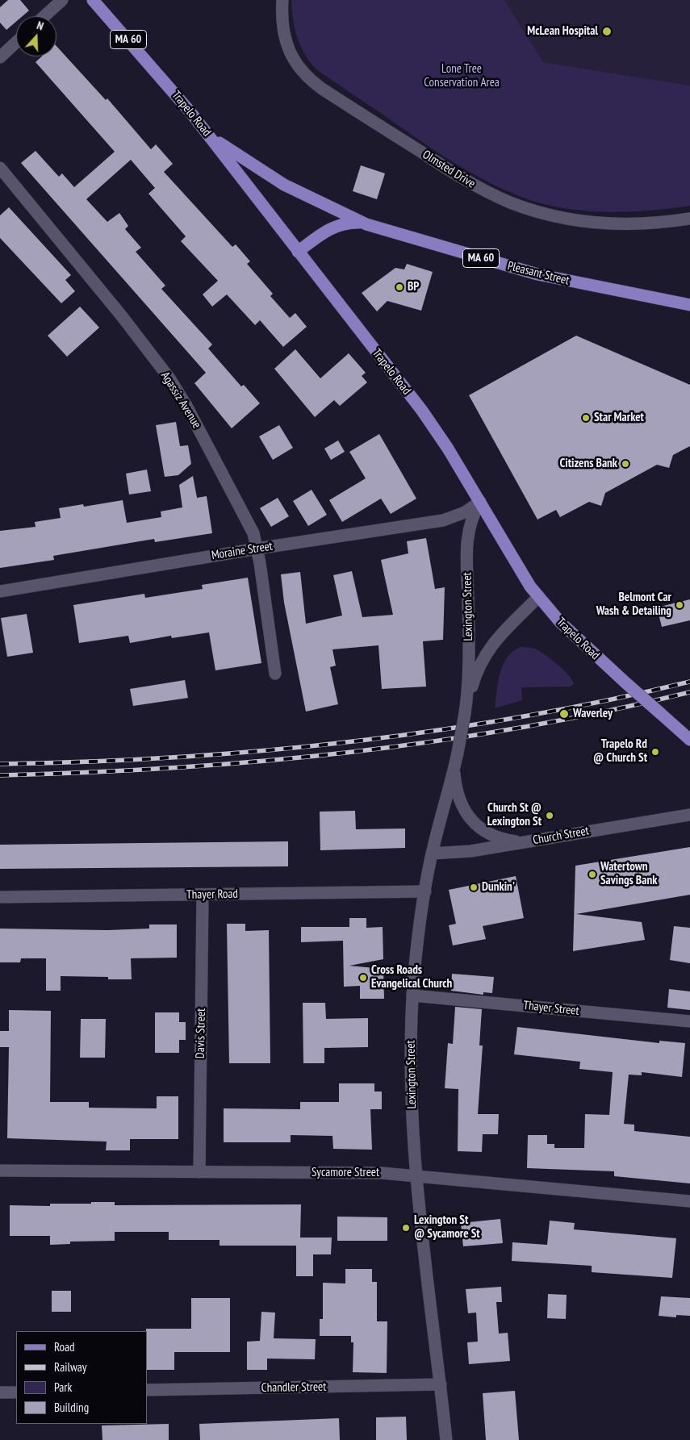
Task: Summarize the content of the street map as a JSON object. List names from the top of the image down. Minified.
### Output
{"streets":{"main road":["MA 60","Trapelo Road","Pleasant Street"],"street":["Olmsted Drive","Agassiz Avenue","Moraine Street","Lexington Street","Church Street","Thayer Road","Thayer Street","Davis Street","Sycamore Street","Chandler Street"]},"crossings":[["Trapelo Road","Pleasant Street"],["Trapelo Road","Moraine Street"],["Trapelo Road","Lexington Street"],["Agassiz Avenue","Moraine Street"],["Moraine Street","Lexington Street"],["Lexington Street","Church Street"],["Lexington Street","Thayer Road"],["Lexington Street","Thayer Street"],["Lexington Street","Sycamore Street"],["Lexington Street","Chandler Street"],["Thayer Road","Davis Street"],["Davis Street","Sycamore Street"]],"parks":["Lone Tree Conservation Area"],"places":["McLean Hospital","BP","Star Market","Citizens Bank","Belmont Car Wash & Detailing","Waverley","Trapelo Rd @ Church St","Church St @ Lexington St","Watertown Savings Bank","Dunkin'","Cross Roads Evangelical Church","Lexington St @ Sycamore St"],"legend":["Road","Railway","Park","Building"],"north":"top"}
